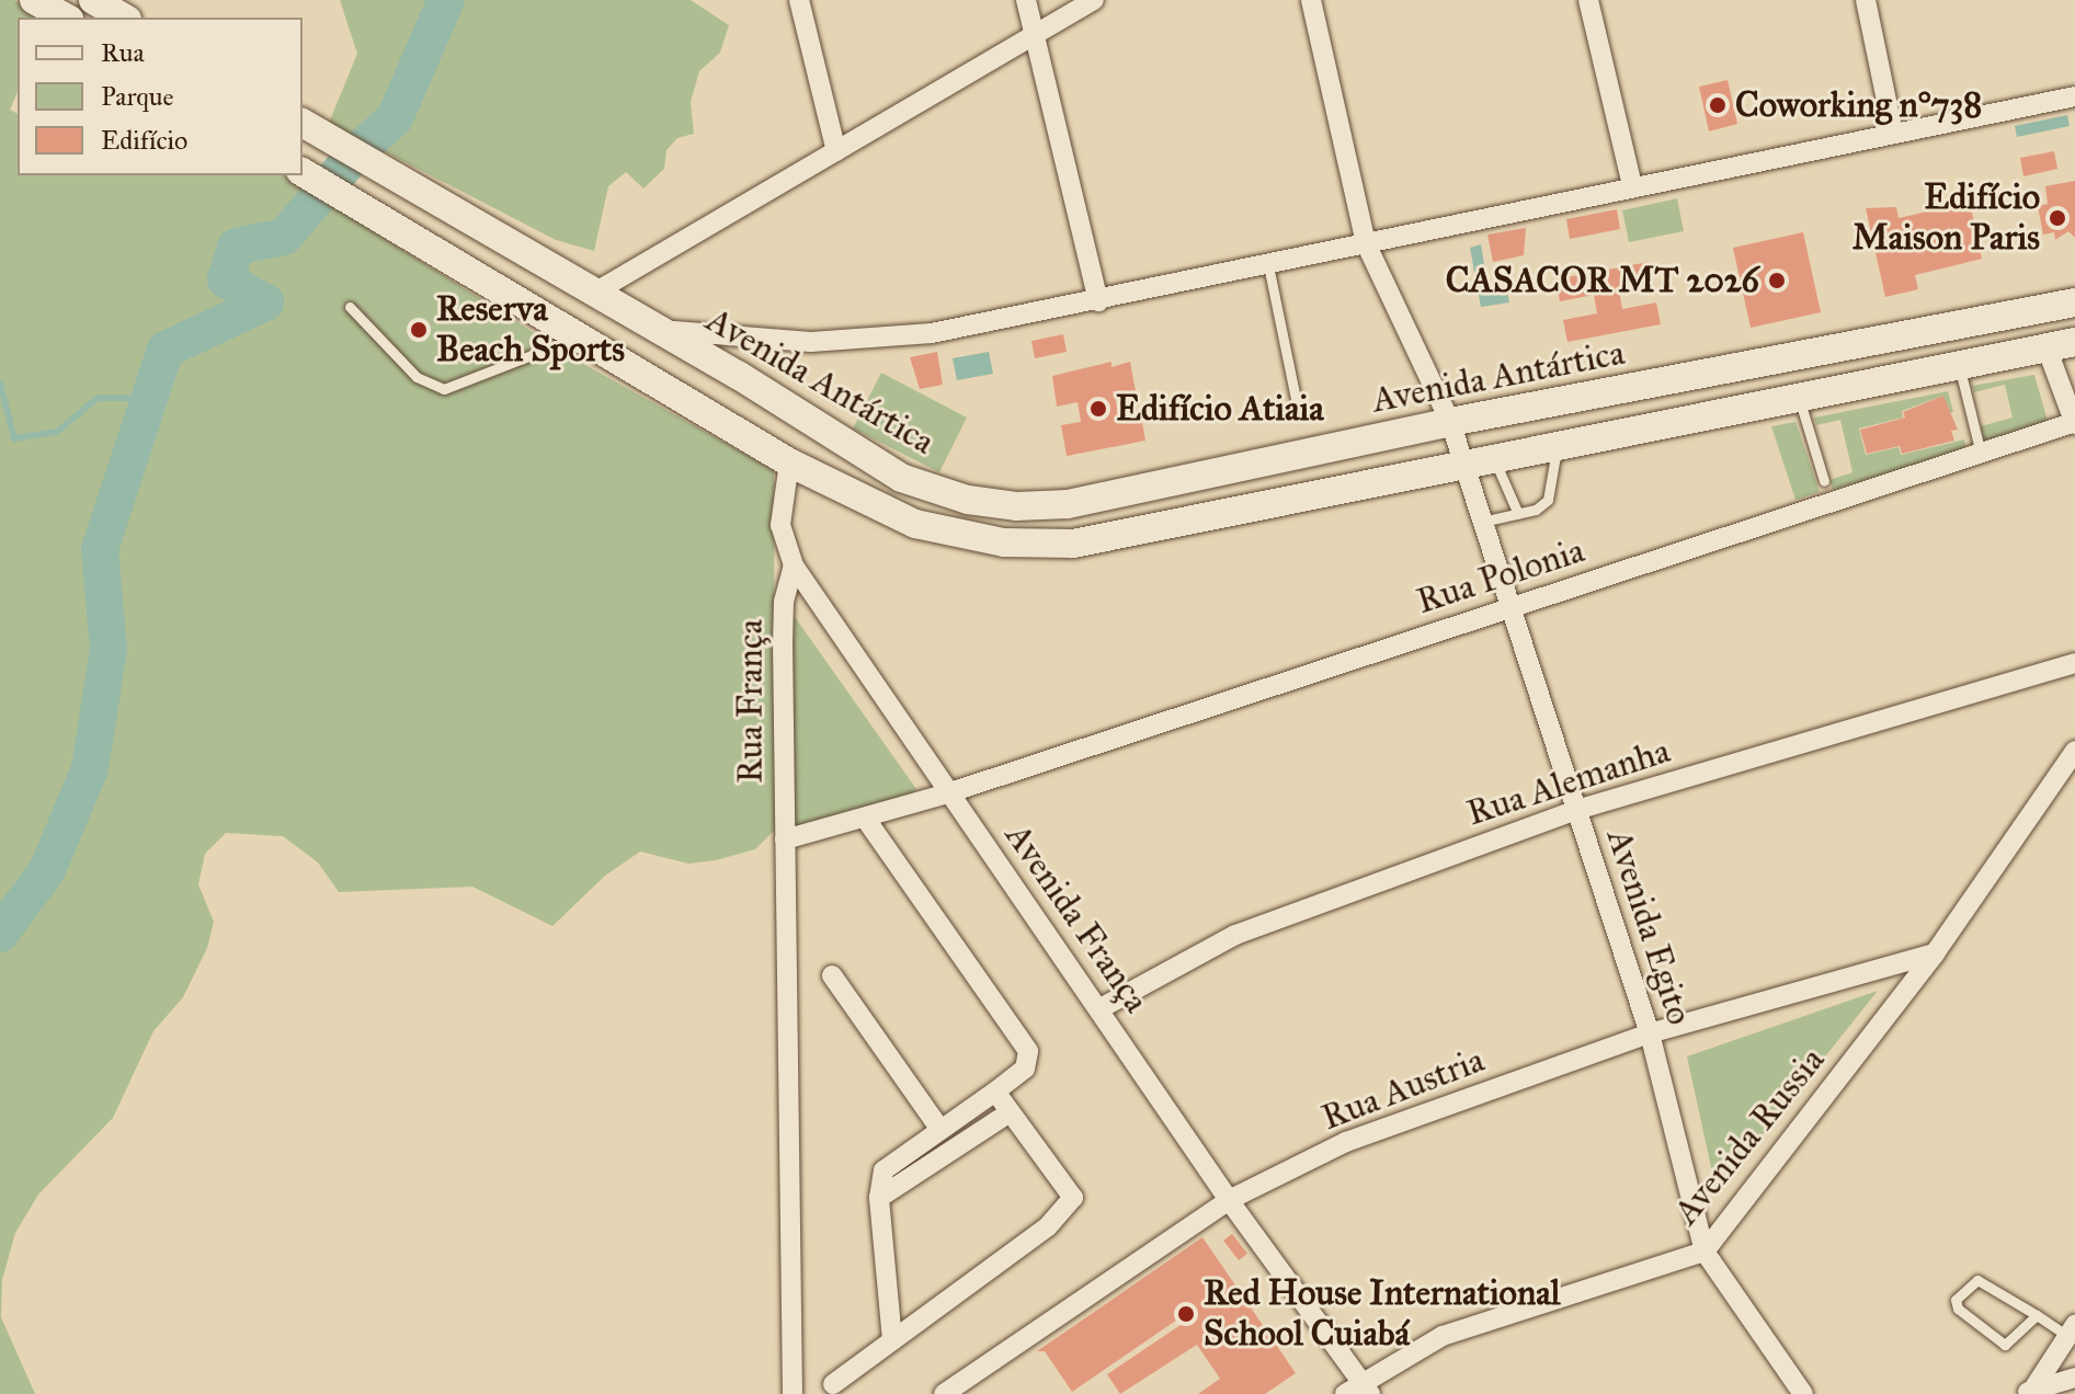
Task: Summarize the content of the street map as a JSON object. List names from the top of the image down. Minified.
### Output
{"streets":{"main road":["Avenida Antártica"],"street":["Rua Polonia","Rua França","Rua Alemanha","Avenida França","Avenida Egito","Rua Austria","Avenida Russia"]},"crossings":[["Avenida Antártica","Avenida Egito"],["Rua Polonia","Avenida França"],["Rua Polonia","Avenida Egito"],["Rua França","Avenida França"],["Rua Alemanha","Avenida França"],["Rua Alemanha","Avenida Egito"],["Avenida França","Rua Austria"],["Avenida França","Avenida Russia"],["Avenida Egito","Rua Austria"],["Avenida Egito","Avenida Russia"],["Rua Austria","Avenida Russia"]],"places":["Coworking n°738","Edifício Maison Paris","CASACOR MT 2026","Reserva Beach Sports","Edifício Atiaia","Red House International School Cuiabá"],"legend":["Rua","Parque","Edifício"]}
